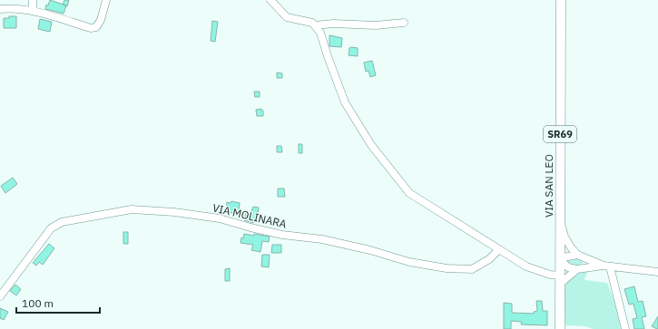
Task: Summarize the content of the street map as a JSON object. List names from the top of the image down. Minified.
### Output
{"streets":{"main road":["SR69","VIA SAN LEO"],"street":["VIA MOLINARA"]},"scale_bar":"100 m"}
